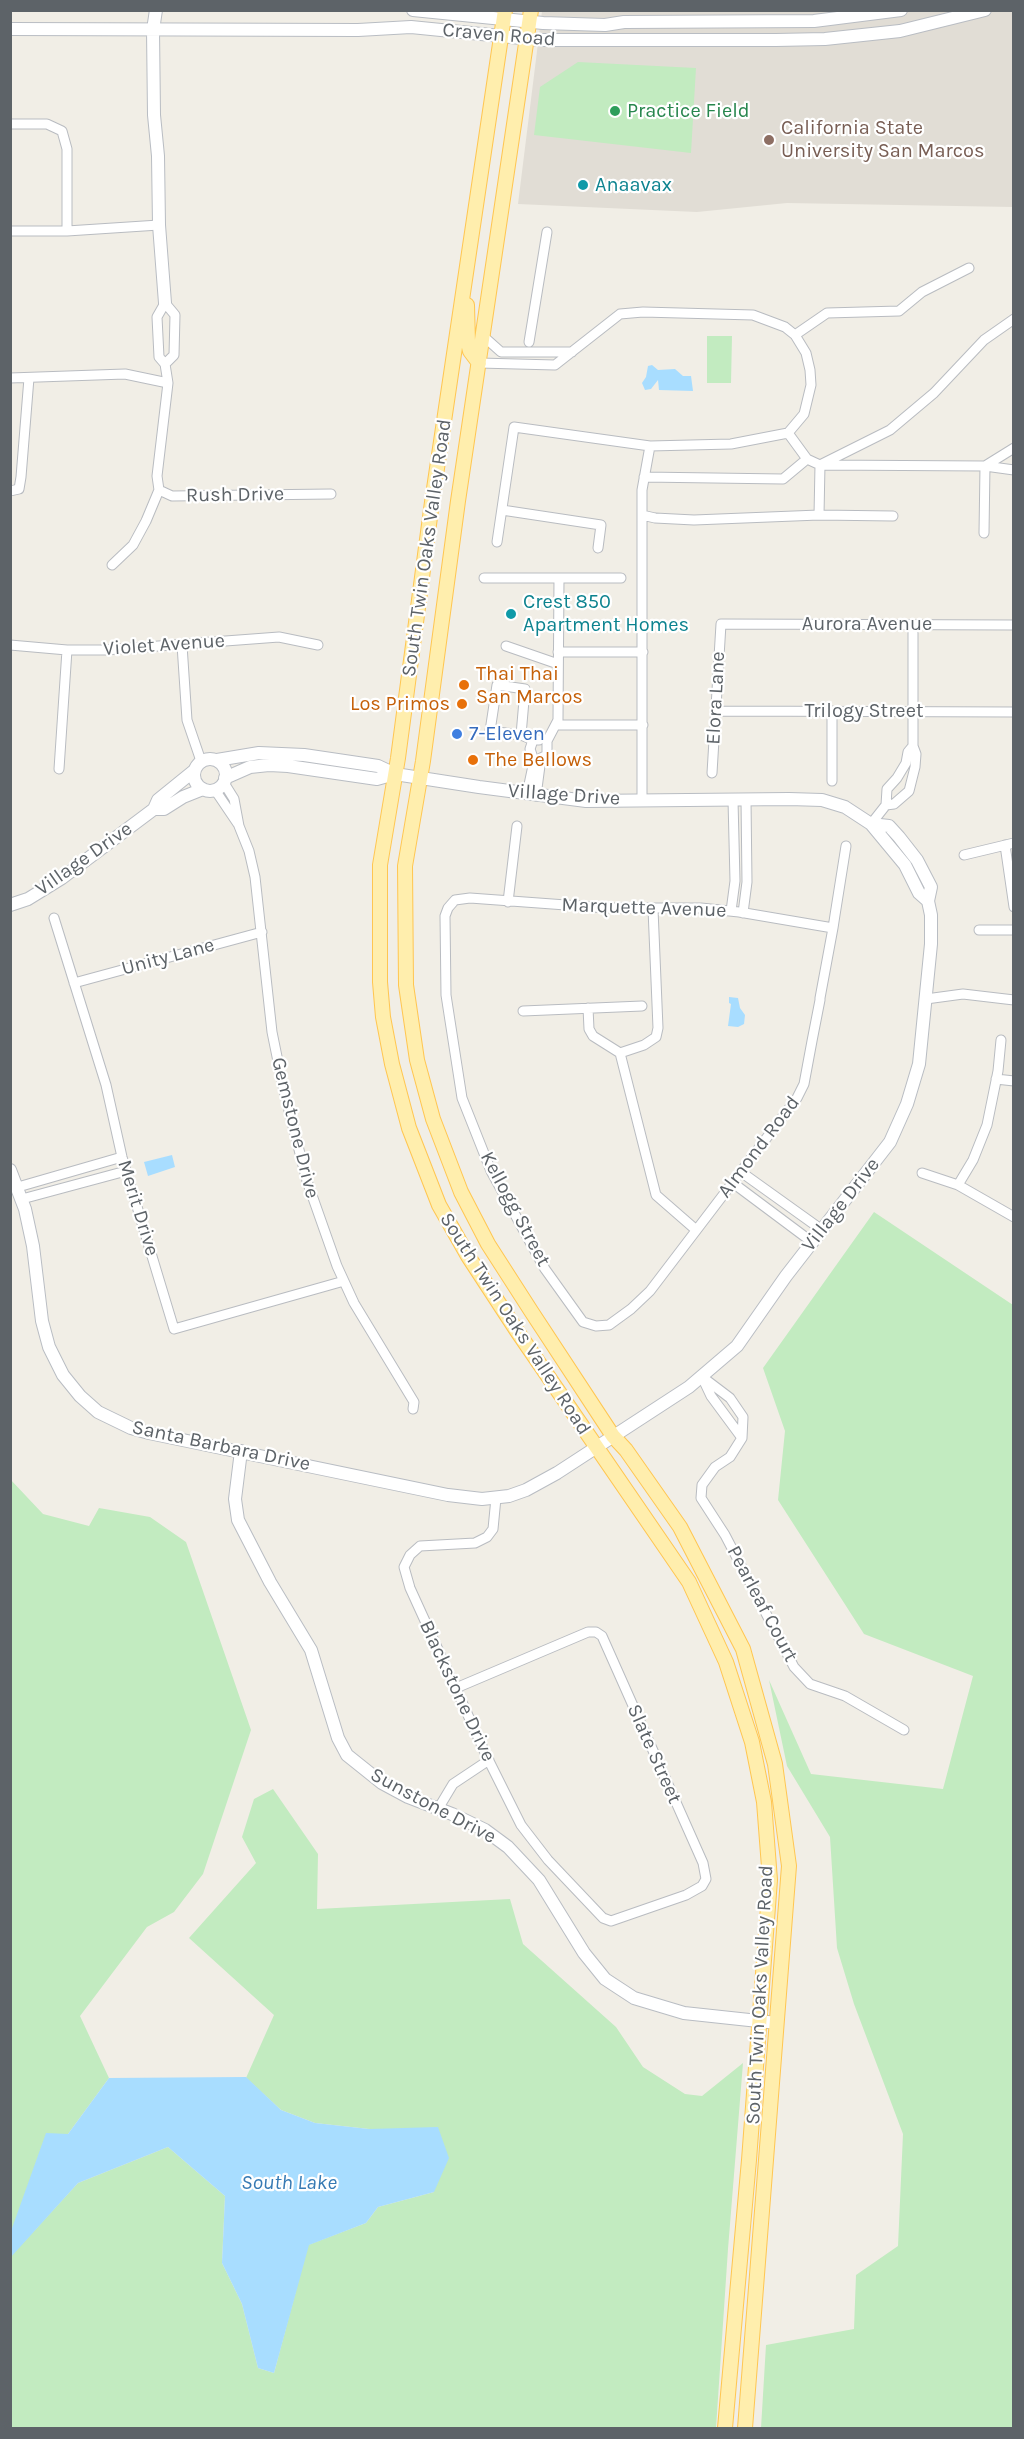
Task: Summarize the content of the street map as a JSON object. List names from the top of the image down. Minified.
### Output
{"streets":{"main road":["South Twin Oaks Valley Road"],"street":["Craven Road","Rush Drive","Aurora Avenue","Violet Avenue","Elora Lane","Trilogy Street","Village Drive","Marquette Avenue","Unity Lane","Gemstone Drive","Almond Road","Merit Drive","Kellogg Street","Santa Barbara Drive","Pearleaf Court","Blackstone Drive","Slate Street","Sunstone Drive"]},"crossings":[["Craven Road","Rush Drive"],["Craven Road","South Twin Oaks Valley Road"],["South Twin Oaks Valley Road","Village Drive"],["South Twin Oaks Valley Road","Santa Barbara Drive"],["South Twin Oaks Valley Road","Sunstone Drive"],["Aurora Avenue","Elora Lane"],["Elora Lane","Trilogy Street"],["Village Drive","Gemstone Drive"],["Village Drive","Santa Barbara Drive"],["Marquette Avenue","Almond Road"],["Marquette Avenue","Kellogg Street"],["Unity Lane","Gemstone Drive"],["Unity Lane","Merit Drive"],["Gemstone Drive","Merit Drive"],["Almond Road","Kellogg Street"],["Santa Barbara Drive","Blackstone Drive"],["Santa Barbara Drive","Sunstone Drive"],["Blackstone Drive","Slate Street"]],"water":["South Lake"],"places":["Practice Field","California State University San Marcos","Anaavax","Crest 850 Apartment Homes","Thai Thai San Marcos","Los Primos","7-Eleven","The Bellows"]}
